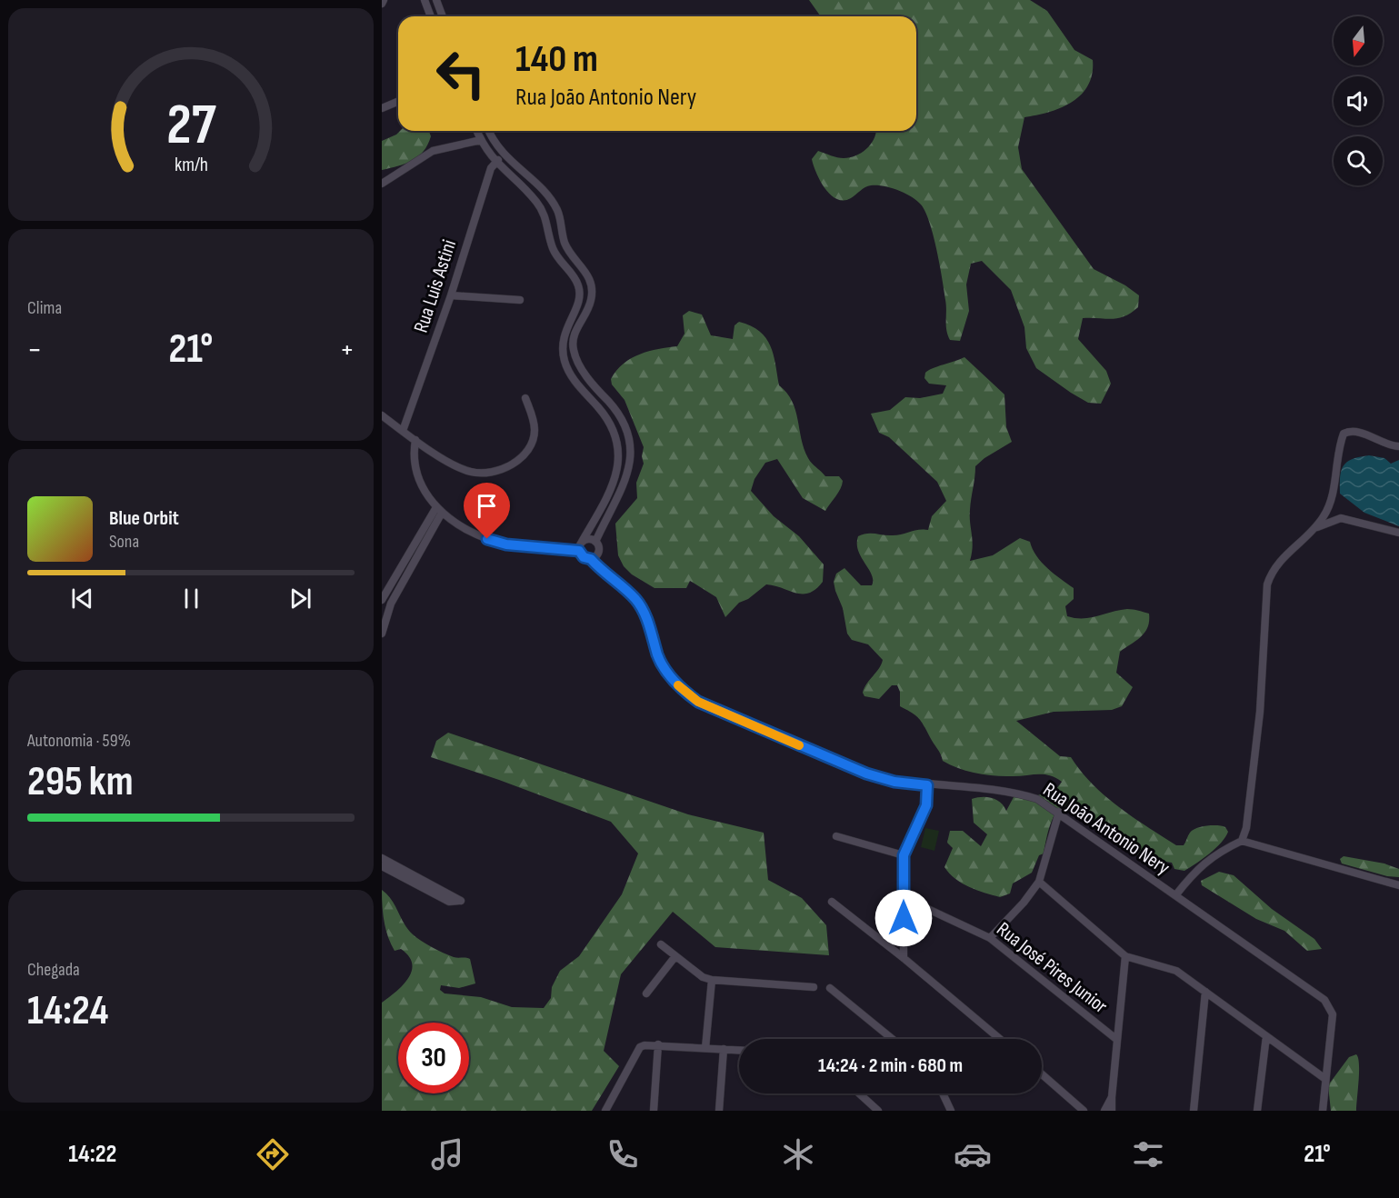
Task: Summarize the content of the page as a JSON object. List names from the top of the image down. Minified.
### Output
{"streets":{"street":["Rua Luis Astini","Rua João Antonio Nery","Rua José Pires Junior"]},"crossings":[["Rua João Antonio Nery","Rua José Pires Junior"]],"north":"bottom","page":{"turn":["140 m","Rua João Antonio Nery"],"tile":["Clima",["Autonomia · 59%","295 km"],["Chegada","14:24"]],"heat":["−","21°","+"],"song":["Blue Orbit","Sona"],"limit":"30","trip":"14:24 · 2 min · 680 m","tabs":["14:22","21°"],"gauge":["27","km/h"]}}
